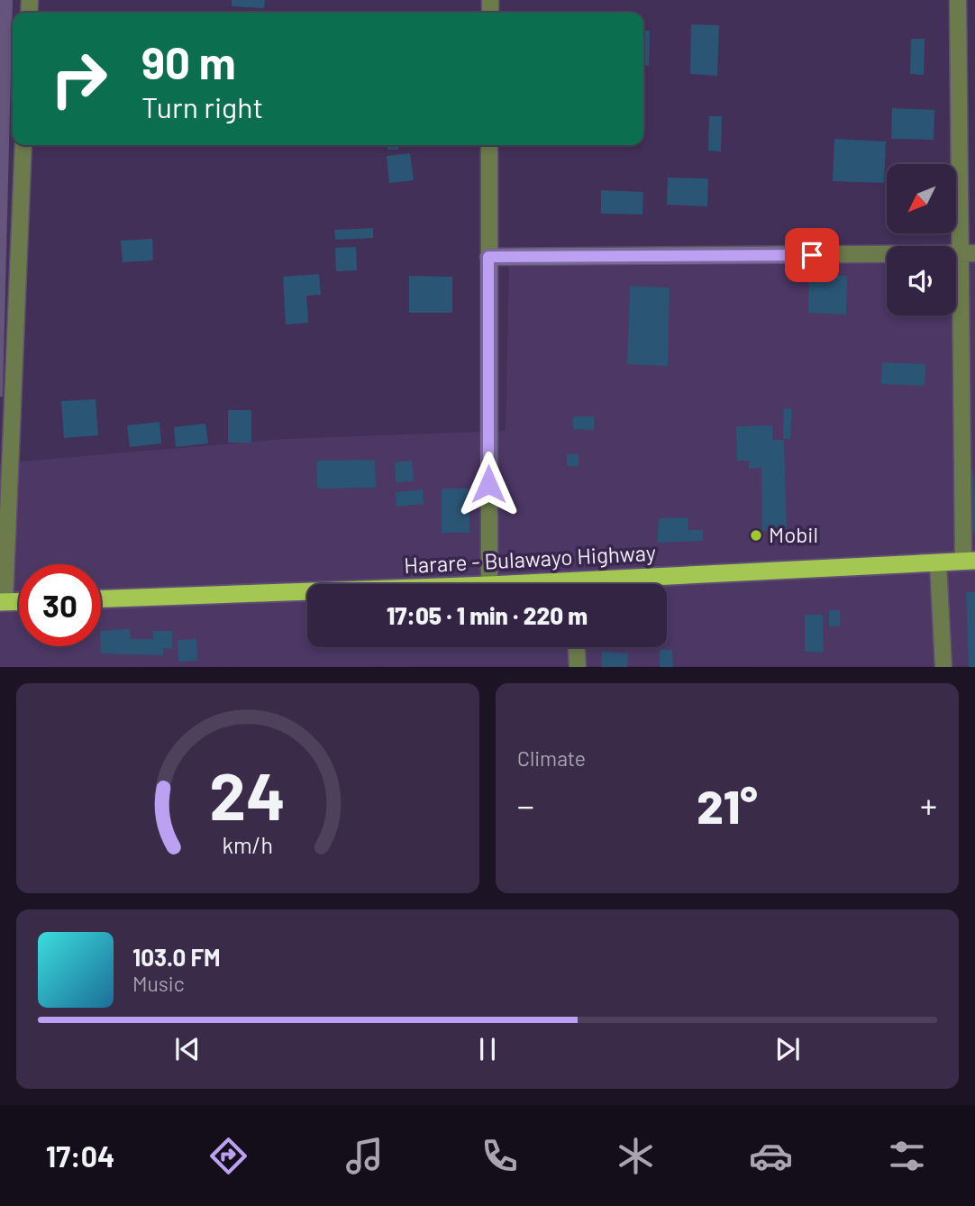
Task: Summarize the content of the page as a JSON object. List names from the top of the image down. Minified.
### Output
{"streets":{"highway":["Harare - Bulawayo Highway"]},"places":["Mobil"],"north":"bottom left","page":{"turn":["90 m","Turn right"],"limit":"30","trip":"17:05 · 1 min · 220 m","tile":"Climate","heat":["−","21°","+"],"song":["103.0 FM","Music"],"tabs":"17:04","gauge":["24","km/h"]}}
